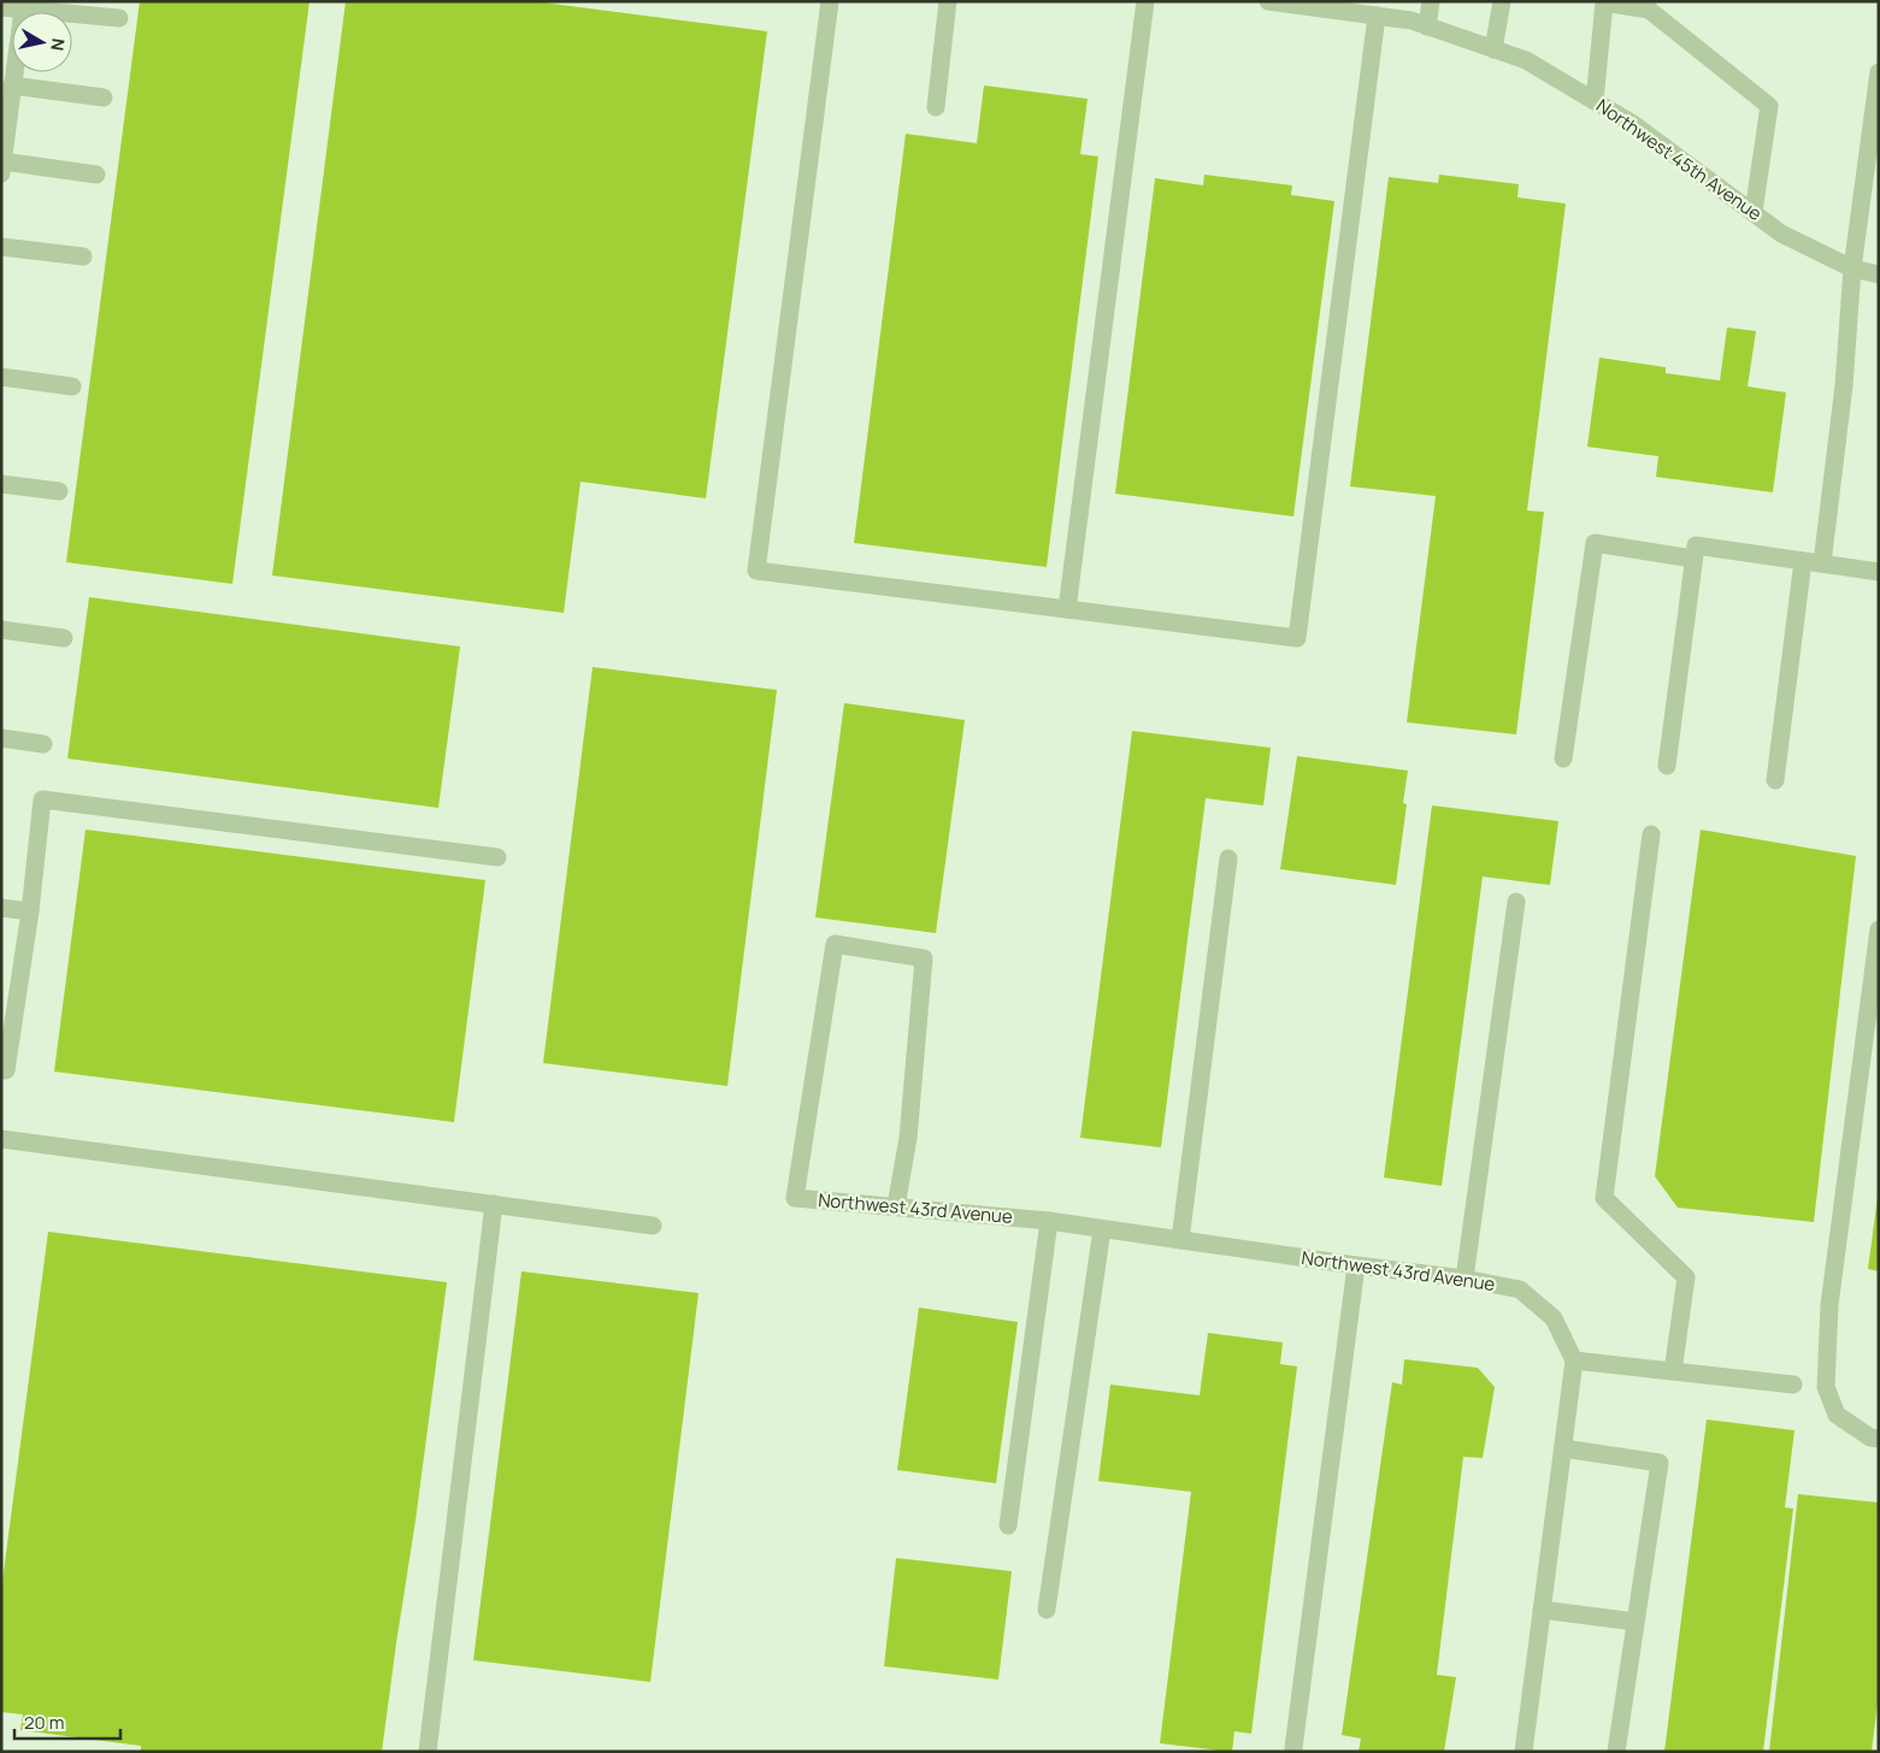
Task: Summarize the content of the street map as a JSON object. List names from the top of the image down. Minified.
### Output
{"streets":{"street":["Northwest 45th Avenue","Northwest 43rd Avenue"]},"scale_bar":"20 m","north":"right"}
